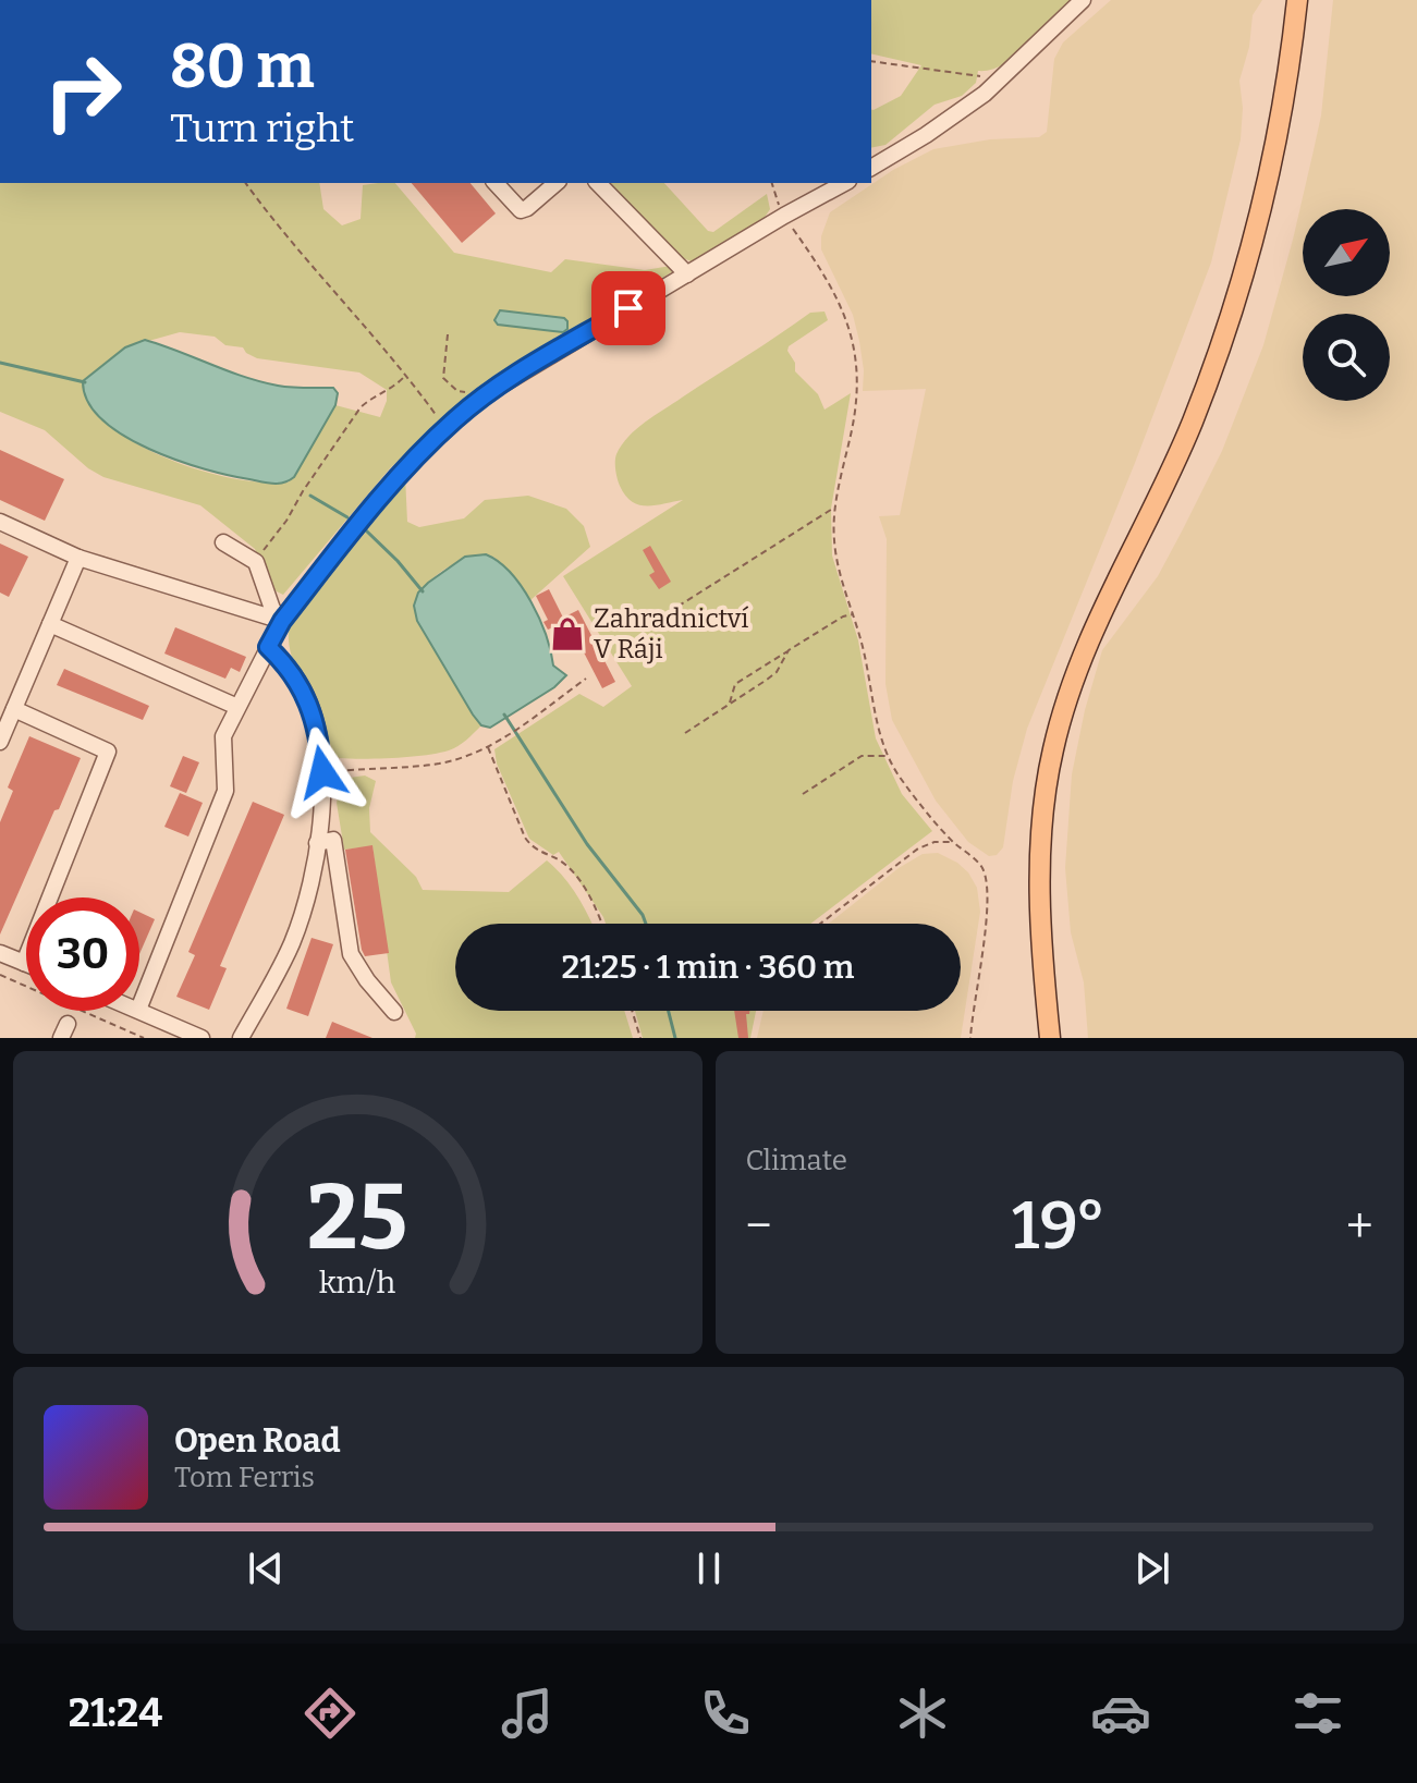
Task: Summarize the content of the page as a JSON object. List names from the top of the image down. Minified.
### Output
{"places":{"shop":["Zahradnictví V Ráji"]},"north":"top right","page":{"turn":["80 m","Turn right"],"limit":"30","trip":"21:25 · 1 min · 360 m","tile":"Climate","heat":["−","19°","+"],"song":["Open Road","Tom Ferris"],"tabs":"21:24","gauge":["25","km/h"]}}
